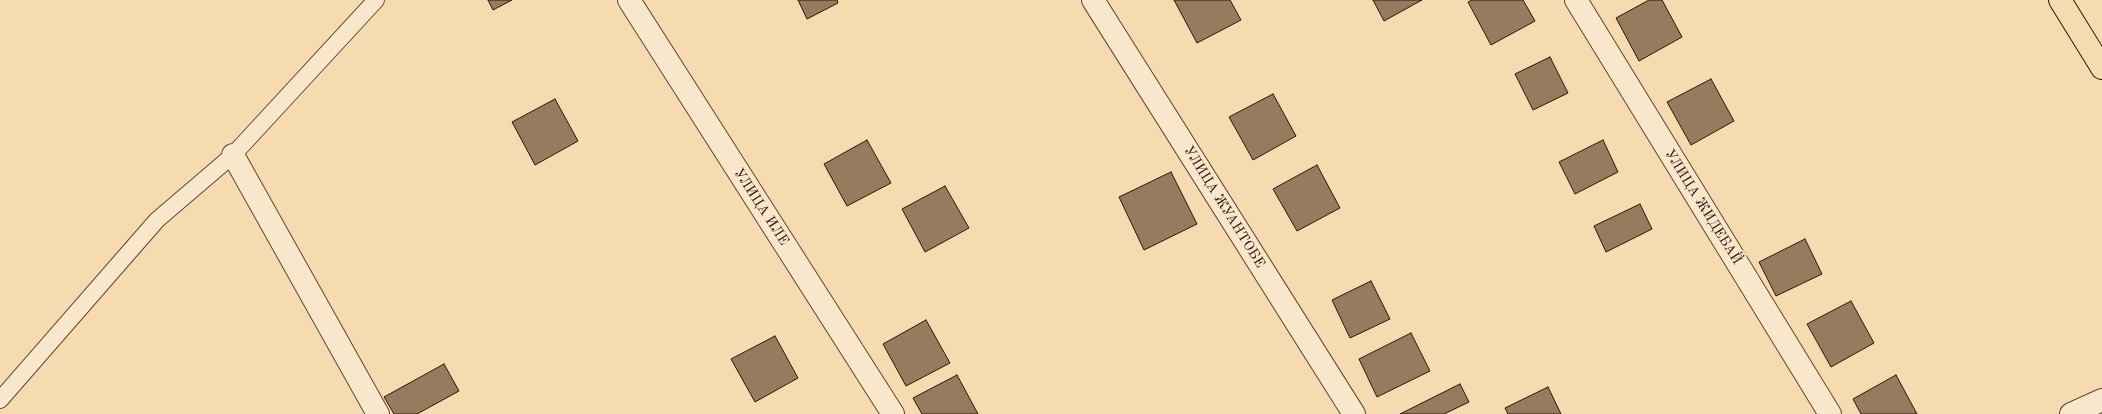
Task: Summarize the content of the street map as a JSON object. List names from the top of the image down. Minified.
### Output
{"streets":{"street":["УЛИЦА ИЛЕ","УЛИЦА ЖУАНТОБЕ","УЛИЦА ЖИДЕБАЙ"]}}
